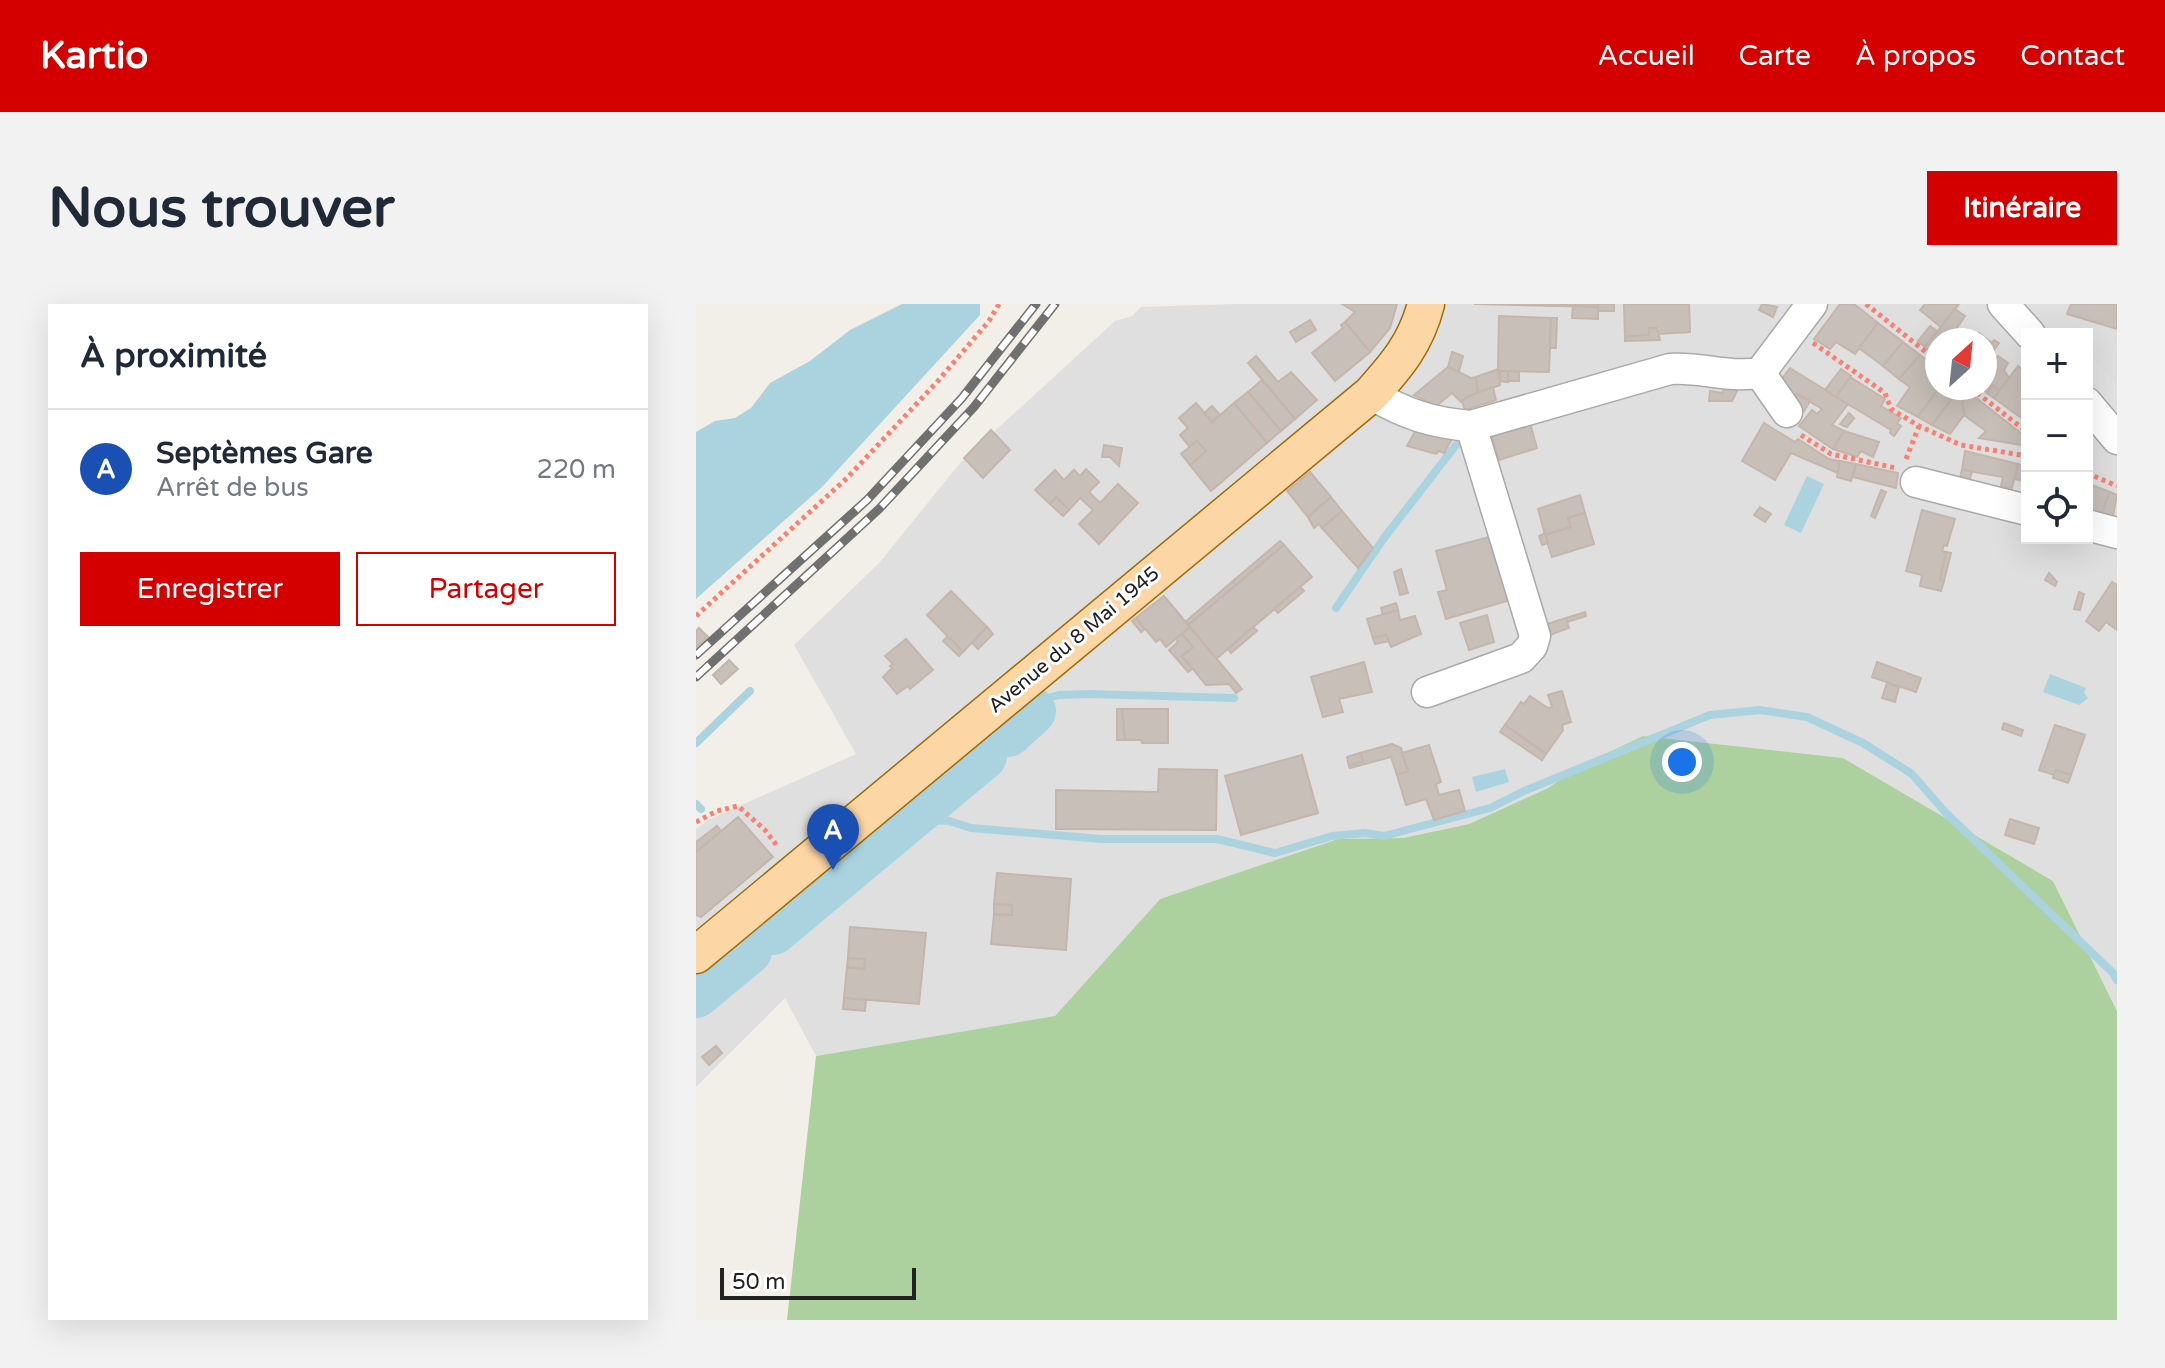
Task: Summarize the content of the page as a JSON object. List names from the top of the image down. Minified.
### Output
{"streets":{"main road":["Avenue du 8 Mai 1945"]},"scale_bar":"50 m","north":"top right","page":{"header":"Kartio","nav":["Accueil","Carte","À propos","Contact"],"buttons":["Itinéraire",["Enregistrer","Partager"]],"title":"Nous trouver","heading":"À proximité","map_buttons":["+","−"],"list":[{"mark":"A","name":"Septèmes Gare","note":"Arrêt de bus","value":"220 m"}],"pins":"A","scale":"50 m"}}
